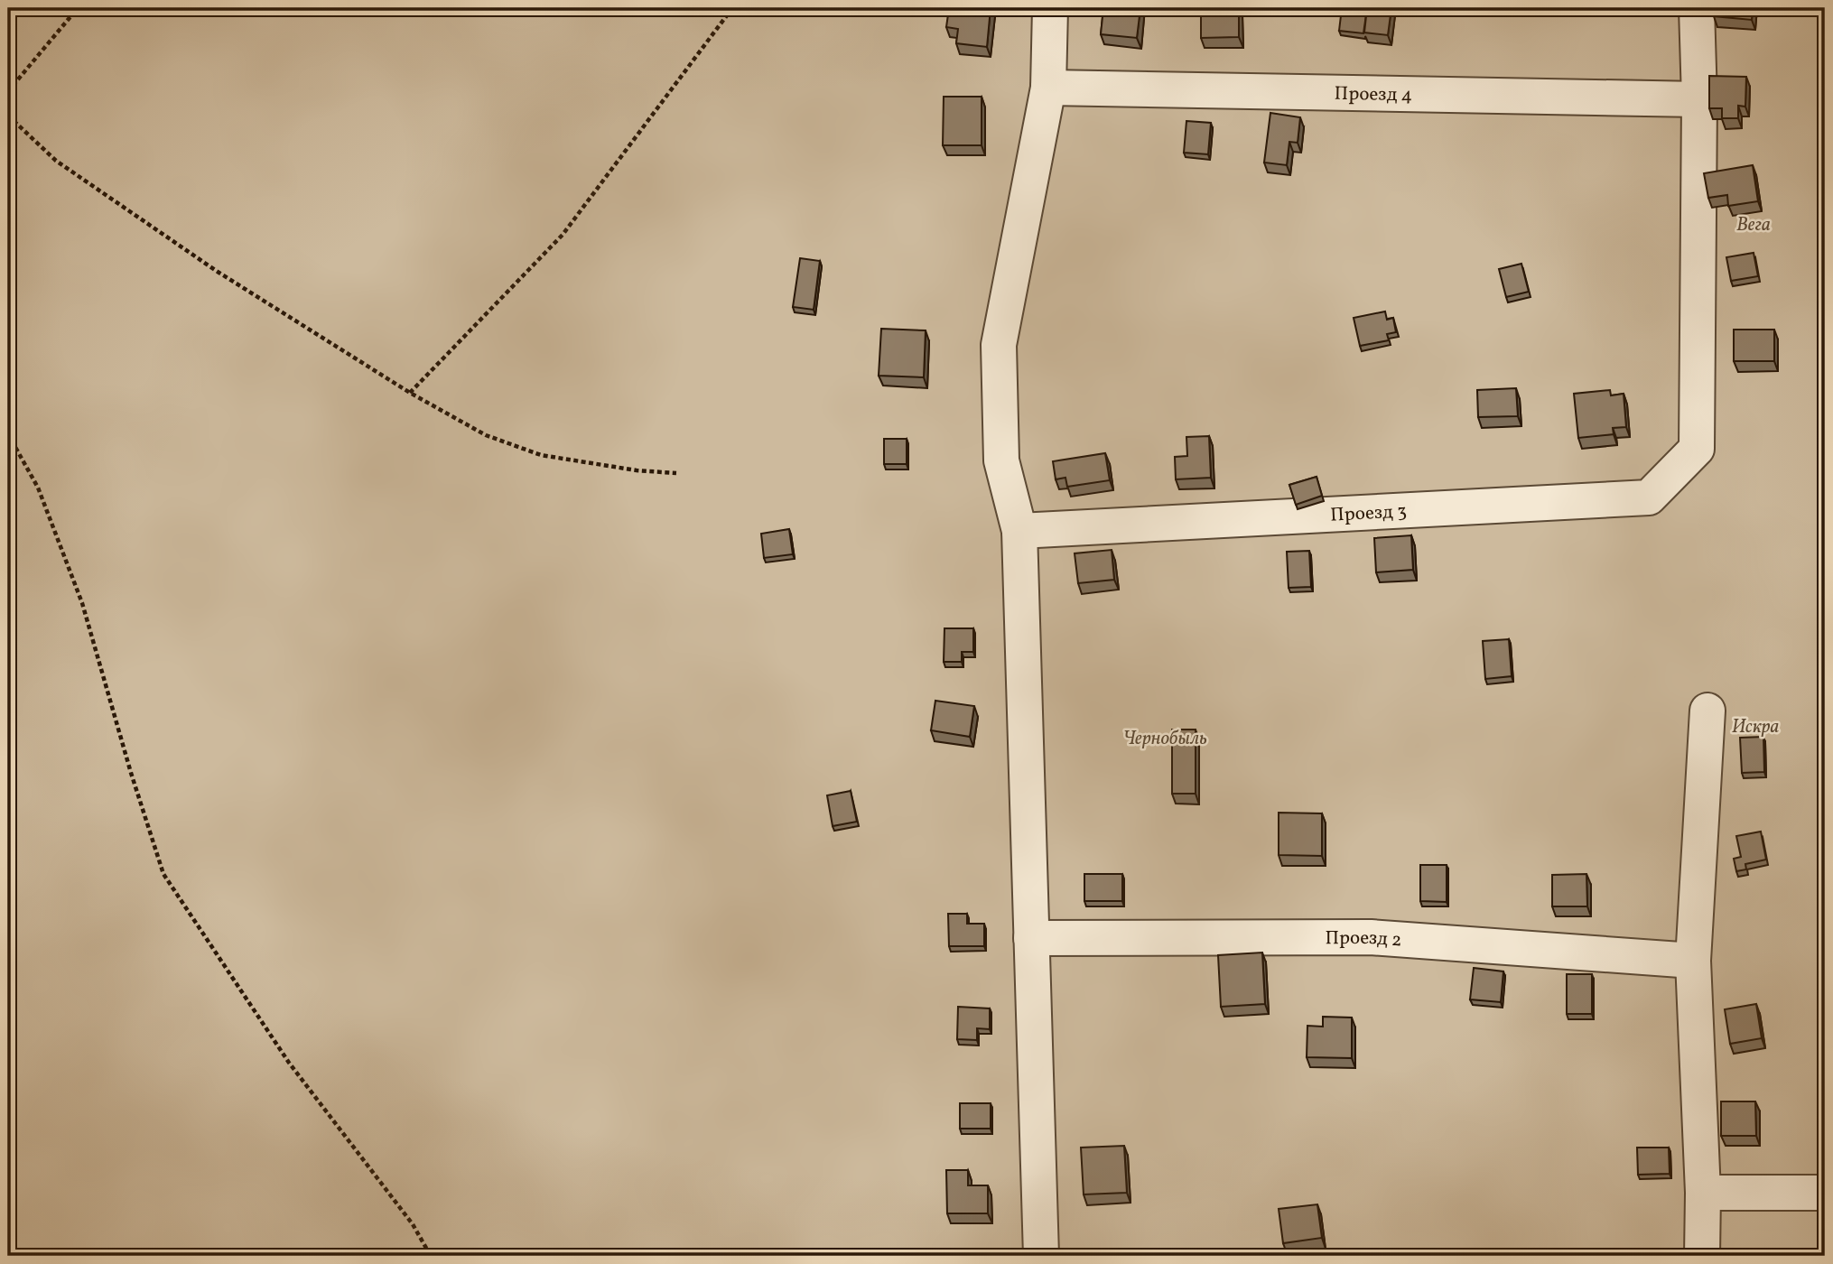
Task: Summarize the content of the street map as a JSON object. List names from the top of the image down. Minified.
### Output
{"streets":{"street":["Проезд 4","Проезд 3","Проезд 2"]},"crossings":[["Проезд 4","Проезд 3"]],"parks":["Вега","Искра","Чернобыль"]}
